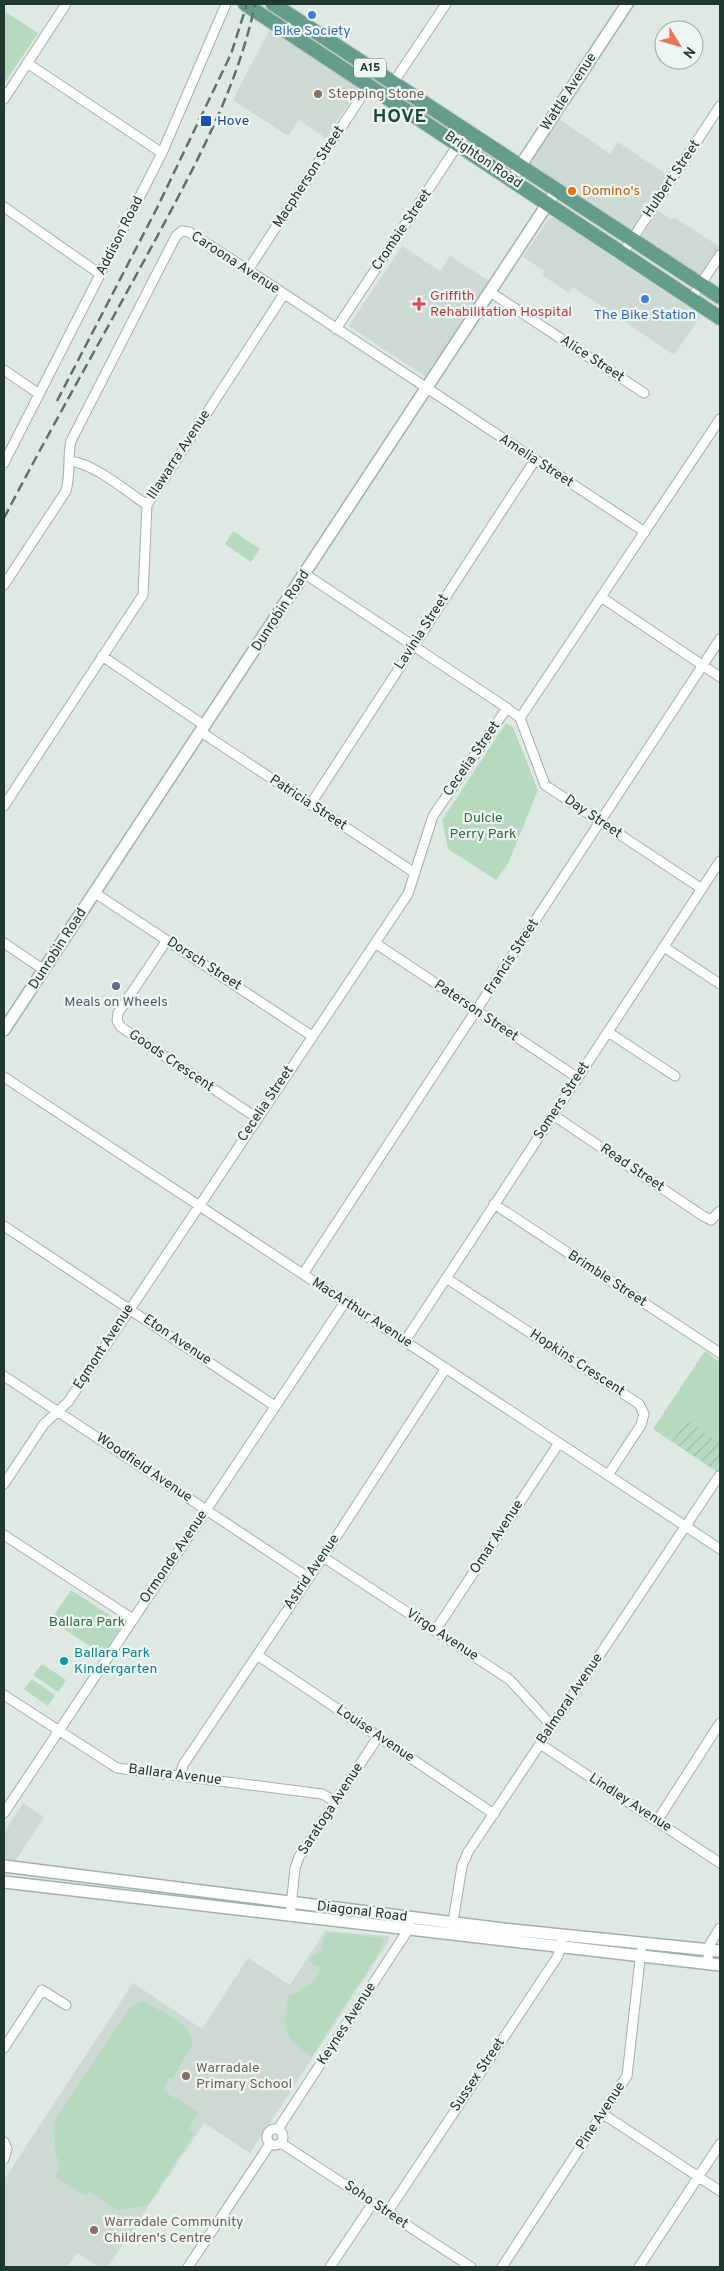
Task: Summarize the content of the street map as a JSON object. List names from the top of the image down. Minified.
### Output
{"streets":{"main road":["A15","Wattle Avenue","Brighton Road","Dunrobin Road","Diagonal Road"],"street":["Macpherson Street","Hulbert Street","Crombie Street","Addison Road","Caroona Avenue","Alice Street","Illawarra Avenue","Amelia Street","Lavinia Street","Cecelia Street","Patricia Street","Day Street","Francis Street","Dorsch Street","Paterson Street","Goods Crescent","Somers Street","Read Street","Brimble Street","MacArthur Avenue","Eton Avenue","Egmont Avenue","Hopkins Crescent","Woodfield Avenue","Omar Avenue","Ormonde Avenue","Astrid Avenue","Virgo Avenue","Balmoral Avenue","Louise Avenue","Ballara Avenue","Lindley Avenue","Saratoga Avenue","Keynes Avenue","Sussex Street","Pine Avenue","Soho Street"]},"crossings":[["Wattle Avenue","Brighton Road"],["Brighton Road","Macpherson Street"],["Brighton Road","Hulbert Street"],["Brighton Road","Crombie Street"],["Brighton Road","Dunrobin Road"],["Macpherson Street","Caroona Avenue"],["Crombie Street","Caroona Avenue"],["Caroona Avenue","Illawarra Avenue"],["Caroona Avenue","Amelia Street"],["Caroona Avenue","Dunrobin Road"],["Alice Street","Dunrobin Road"],["Illawarra Avenue","Patricia Street"],["Amelia Street","Dunrobin Road"],["Amelia Street","Lavinia Street"],["Amelia Street","Cecelia Street"],["Dunrobin Road","Patricia Street"],["Dunrobin Road","Dorsch Street"],["Lavinia Street","Patricia Street"],["Cecelia Street","Patricia Street"],["Cecelia Street","Day Street"],["Cecelia Street","Dorsch Street"],["Cecelia Street","Paterson Street"],["Cecelia Street","Goods Crescent"],["Cecelia Street","MacArthur Avenue"],["Cecelia Street","Egmont Avenue"],["Day Street","Francis Street"],["Day Street","Somers Street"],["Francis Street","Paterson Street"],["Francis Street","MacArthur Avenue"],["Dorsch Street","Goods Crescent"],["Paterson Street","Somers Street"],["Somers Street","Read Street"],["Somers Street","Brimble Street"],["Somers Street","MacArthur Avenue"],["Somers Street","Hopkins Crescent"],["MacArthur Avenue","Egmont Avenue"],["MacArthur Avenue","Hopkins Crescent"],["MacArthur Avenue","Omar Avenue"],["MacArthur Avenue","Ormonde Avenue"],["MacArthur Avenue","Astrid Avenue"],["MacArthur Avenue","Balmoral Avenue"],["Eton Avenue","Egmont Avenue"],["Eton Avenue","Ormonde Avenue"],["Egmont Avenue","Woodfield Avenue"],["Woodfield Avenue","Ormonde Avenue"],["Woodfield Avenue","Astrid Avenue"],["Omar Avenue","Virgo Avenue"],["Ormonde Avenue","Ballara Avenue"],["Astrid Avenue","Virgo Avenue"],["Astrid Avenue","Louise Avenue"],["Astrid Avenue","Ballara Avenue"],["Virgo Avenue","Balmoral Avenue"],["Balmoral Avenue","Louise Avenue"],["Balmoral Avenue","Lindley Avenue"],["Balmoral Avenue","Diagonal Road"],["Louise Avenue","Saratoga Avenue"],["Ballara Avenue","Saratoga Avenue"],["Saratoga Avenue","Diagonal Road"],["Diagonal Road","Keynes Avenue"],["Diagonal Road","Sussex Street"],["Diagonal Road","Pine Avenue"],["Keynes Avenue","Soho Street"],["Sussex Street","Soho Street"]],"districts":["HOVE"],"parks":["Dulcie Perry Park","Ballara Park"],"places":{"other":["Bike Society","Stepping Stone","Domino's","The Bike Station","Meals on Wheels","Ballara Park Kindergarten","Warradale Primary School","Warradale Community Children's Centre"],"transit":["Hove"],"health":["Griffith Rehabilitation Hospital"]},"north":"bottom right"}
